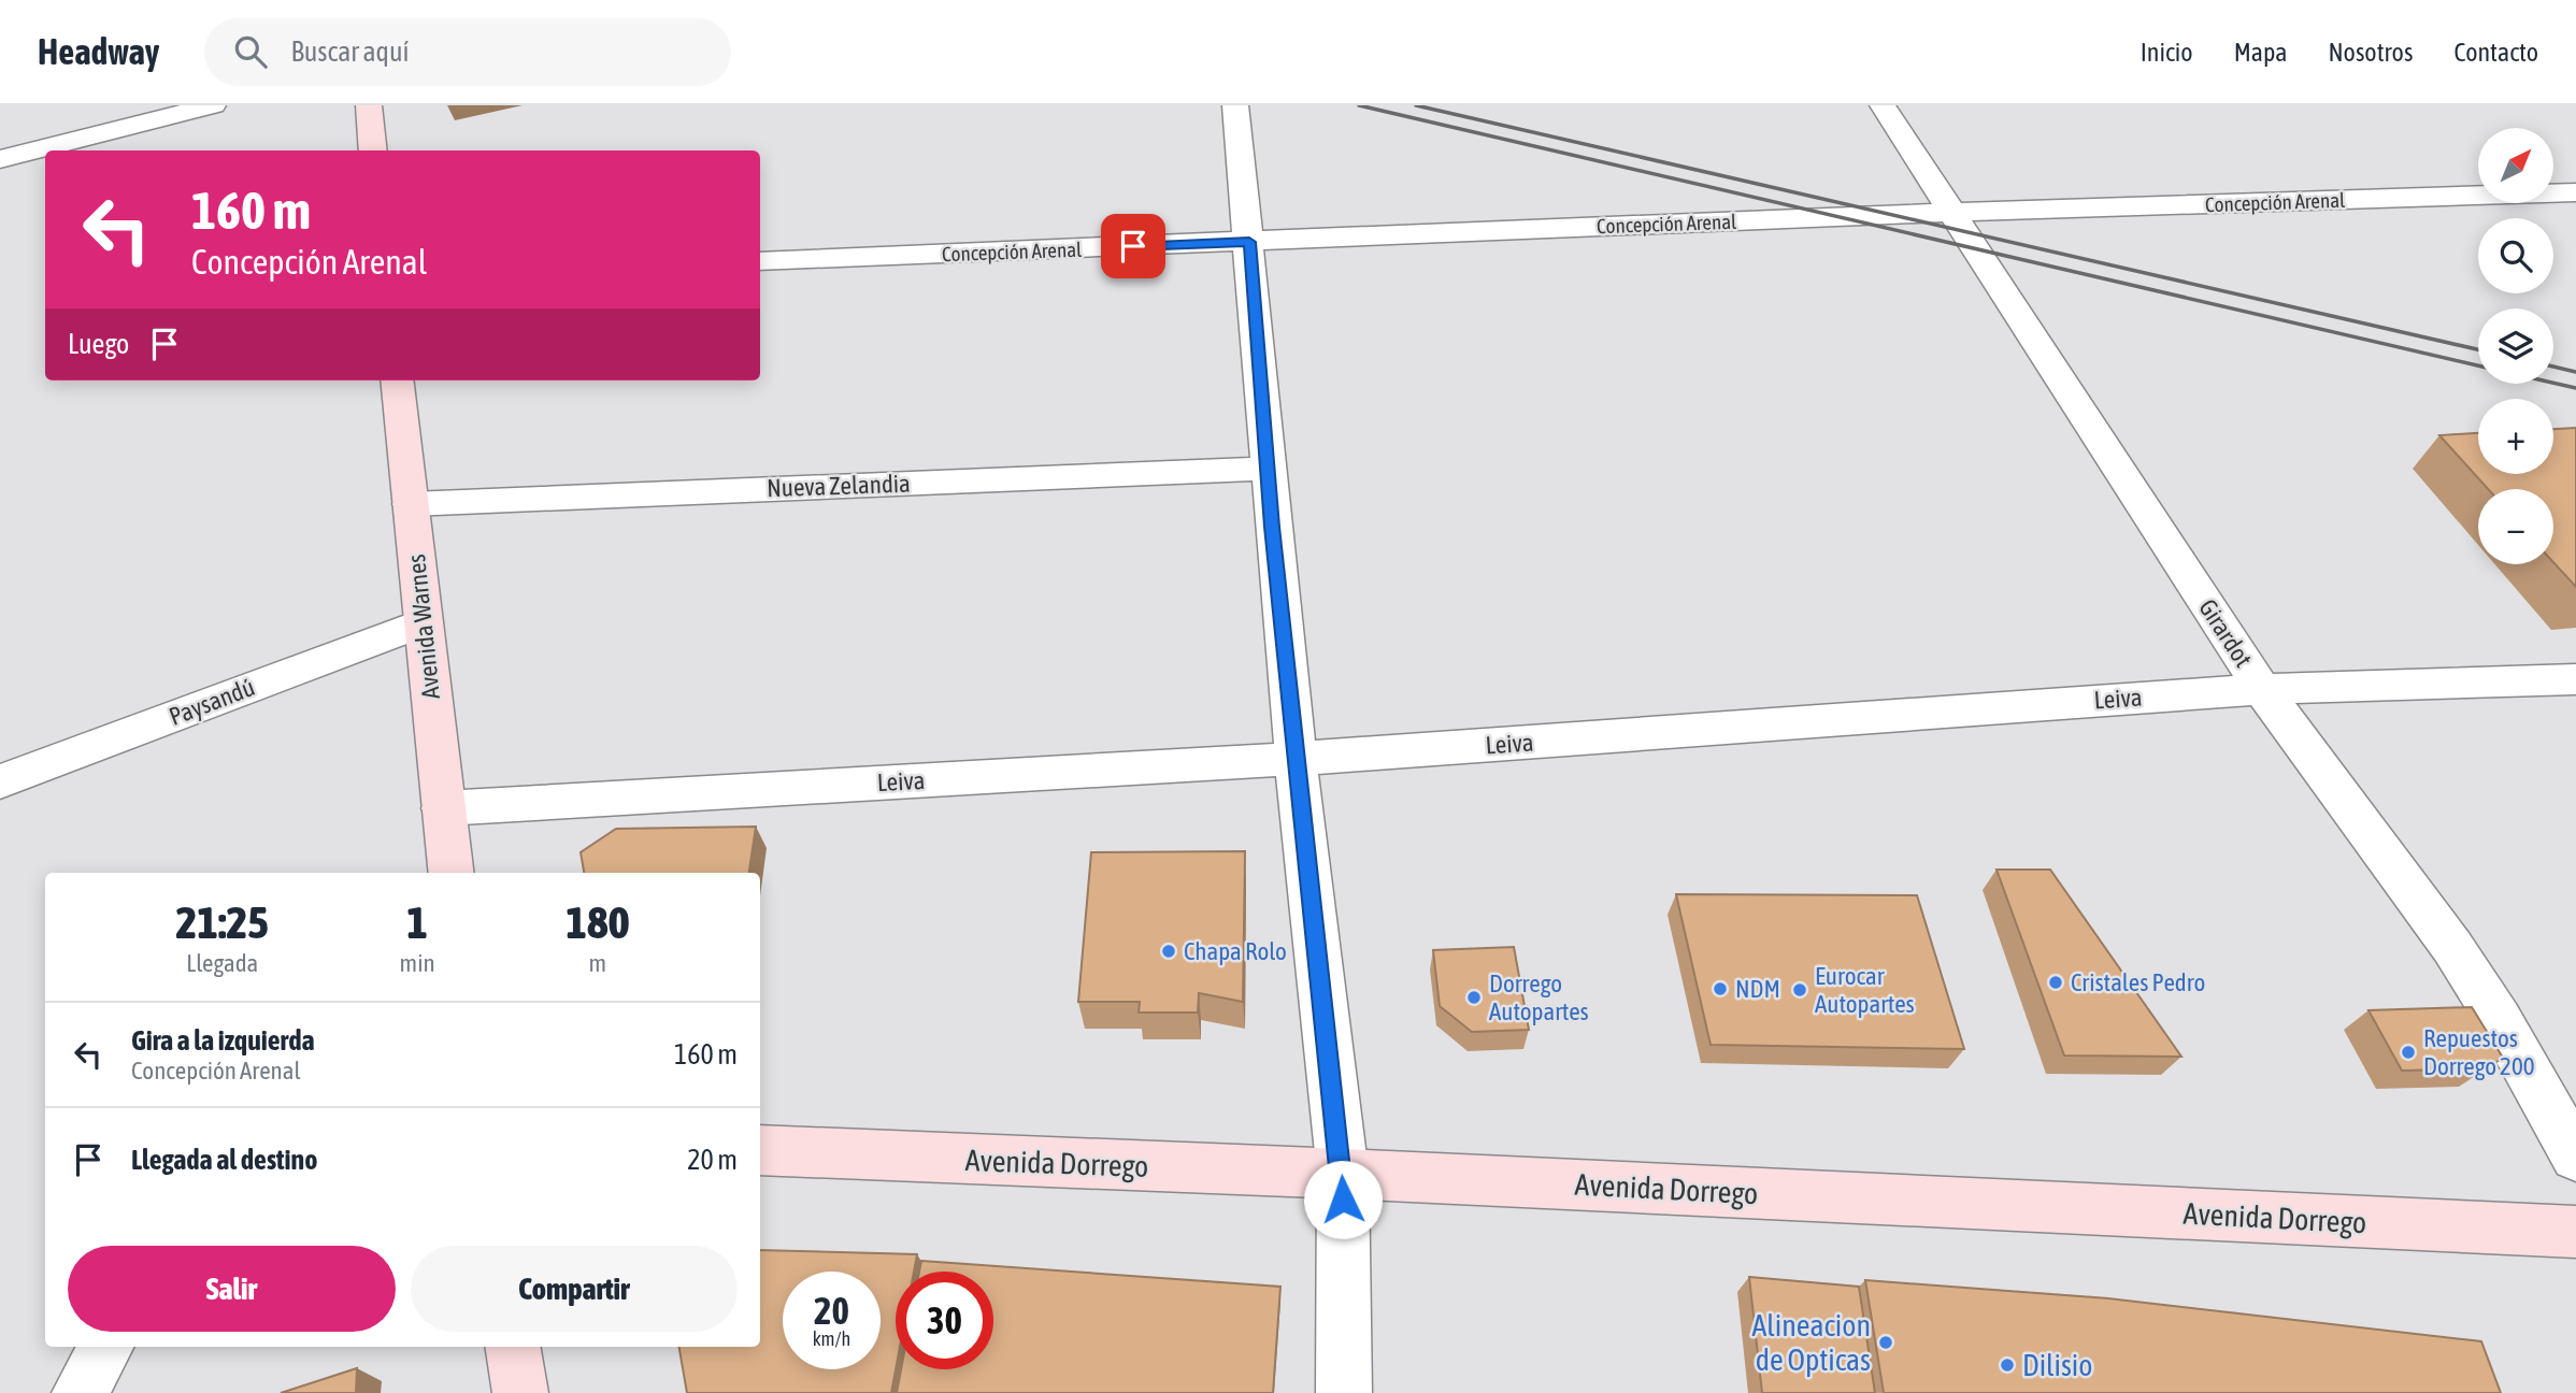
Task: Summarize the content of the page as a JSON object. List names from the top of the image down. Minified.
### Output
{"streets":{"main road":["Avenida Warnes","Avenida Dorrego"],"street":["Concepción Arenal","Nueva Zelandia","Girardot","Leiva","Paysandú"]},"crossings":[["Concepción Arenal","Girardot"],["Nueva Zelandia","Avenida Warnes"],["Avenida Warnes","Leiva"],["Avenida Warnes","Paysandú"],["Girardot","Leiva"]],"places":["Chapa Rolo","Cristales Pedro","NDM","Eurocar Autopartes","Dorrego Autopartes","Repuestos Dorrego 200","Alineacion de Opticas","Dilisio"],"north":"top right","page":{"header":"Headway","search":"Buscar aquí","nav":["Inicio","Mapa","Nosotros","Contacto"],"map_buttons":["+","−"],"turn":["160 m","Concepción Arenal"],"then":"Luego","eta":["21:25","Llegada","1","min","180","m"],"list":[{"name":"Gira a la izquierda","note":"Concepción Arenal","value":"160 m"},{"name":"Llegada al destino","value":"20 m"}],"buttons":["Salir","Compartir"],"speed":"20 km/h","limit":"30"}}
